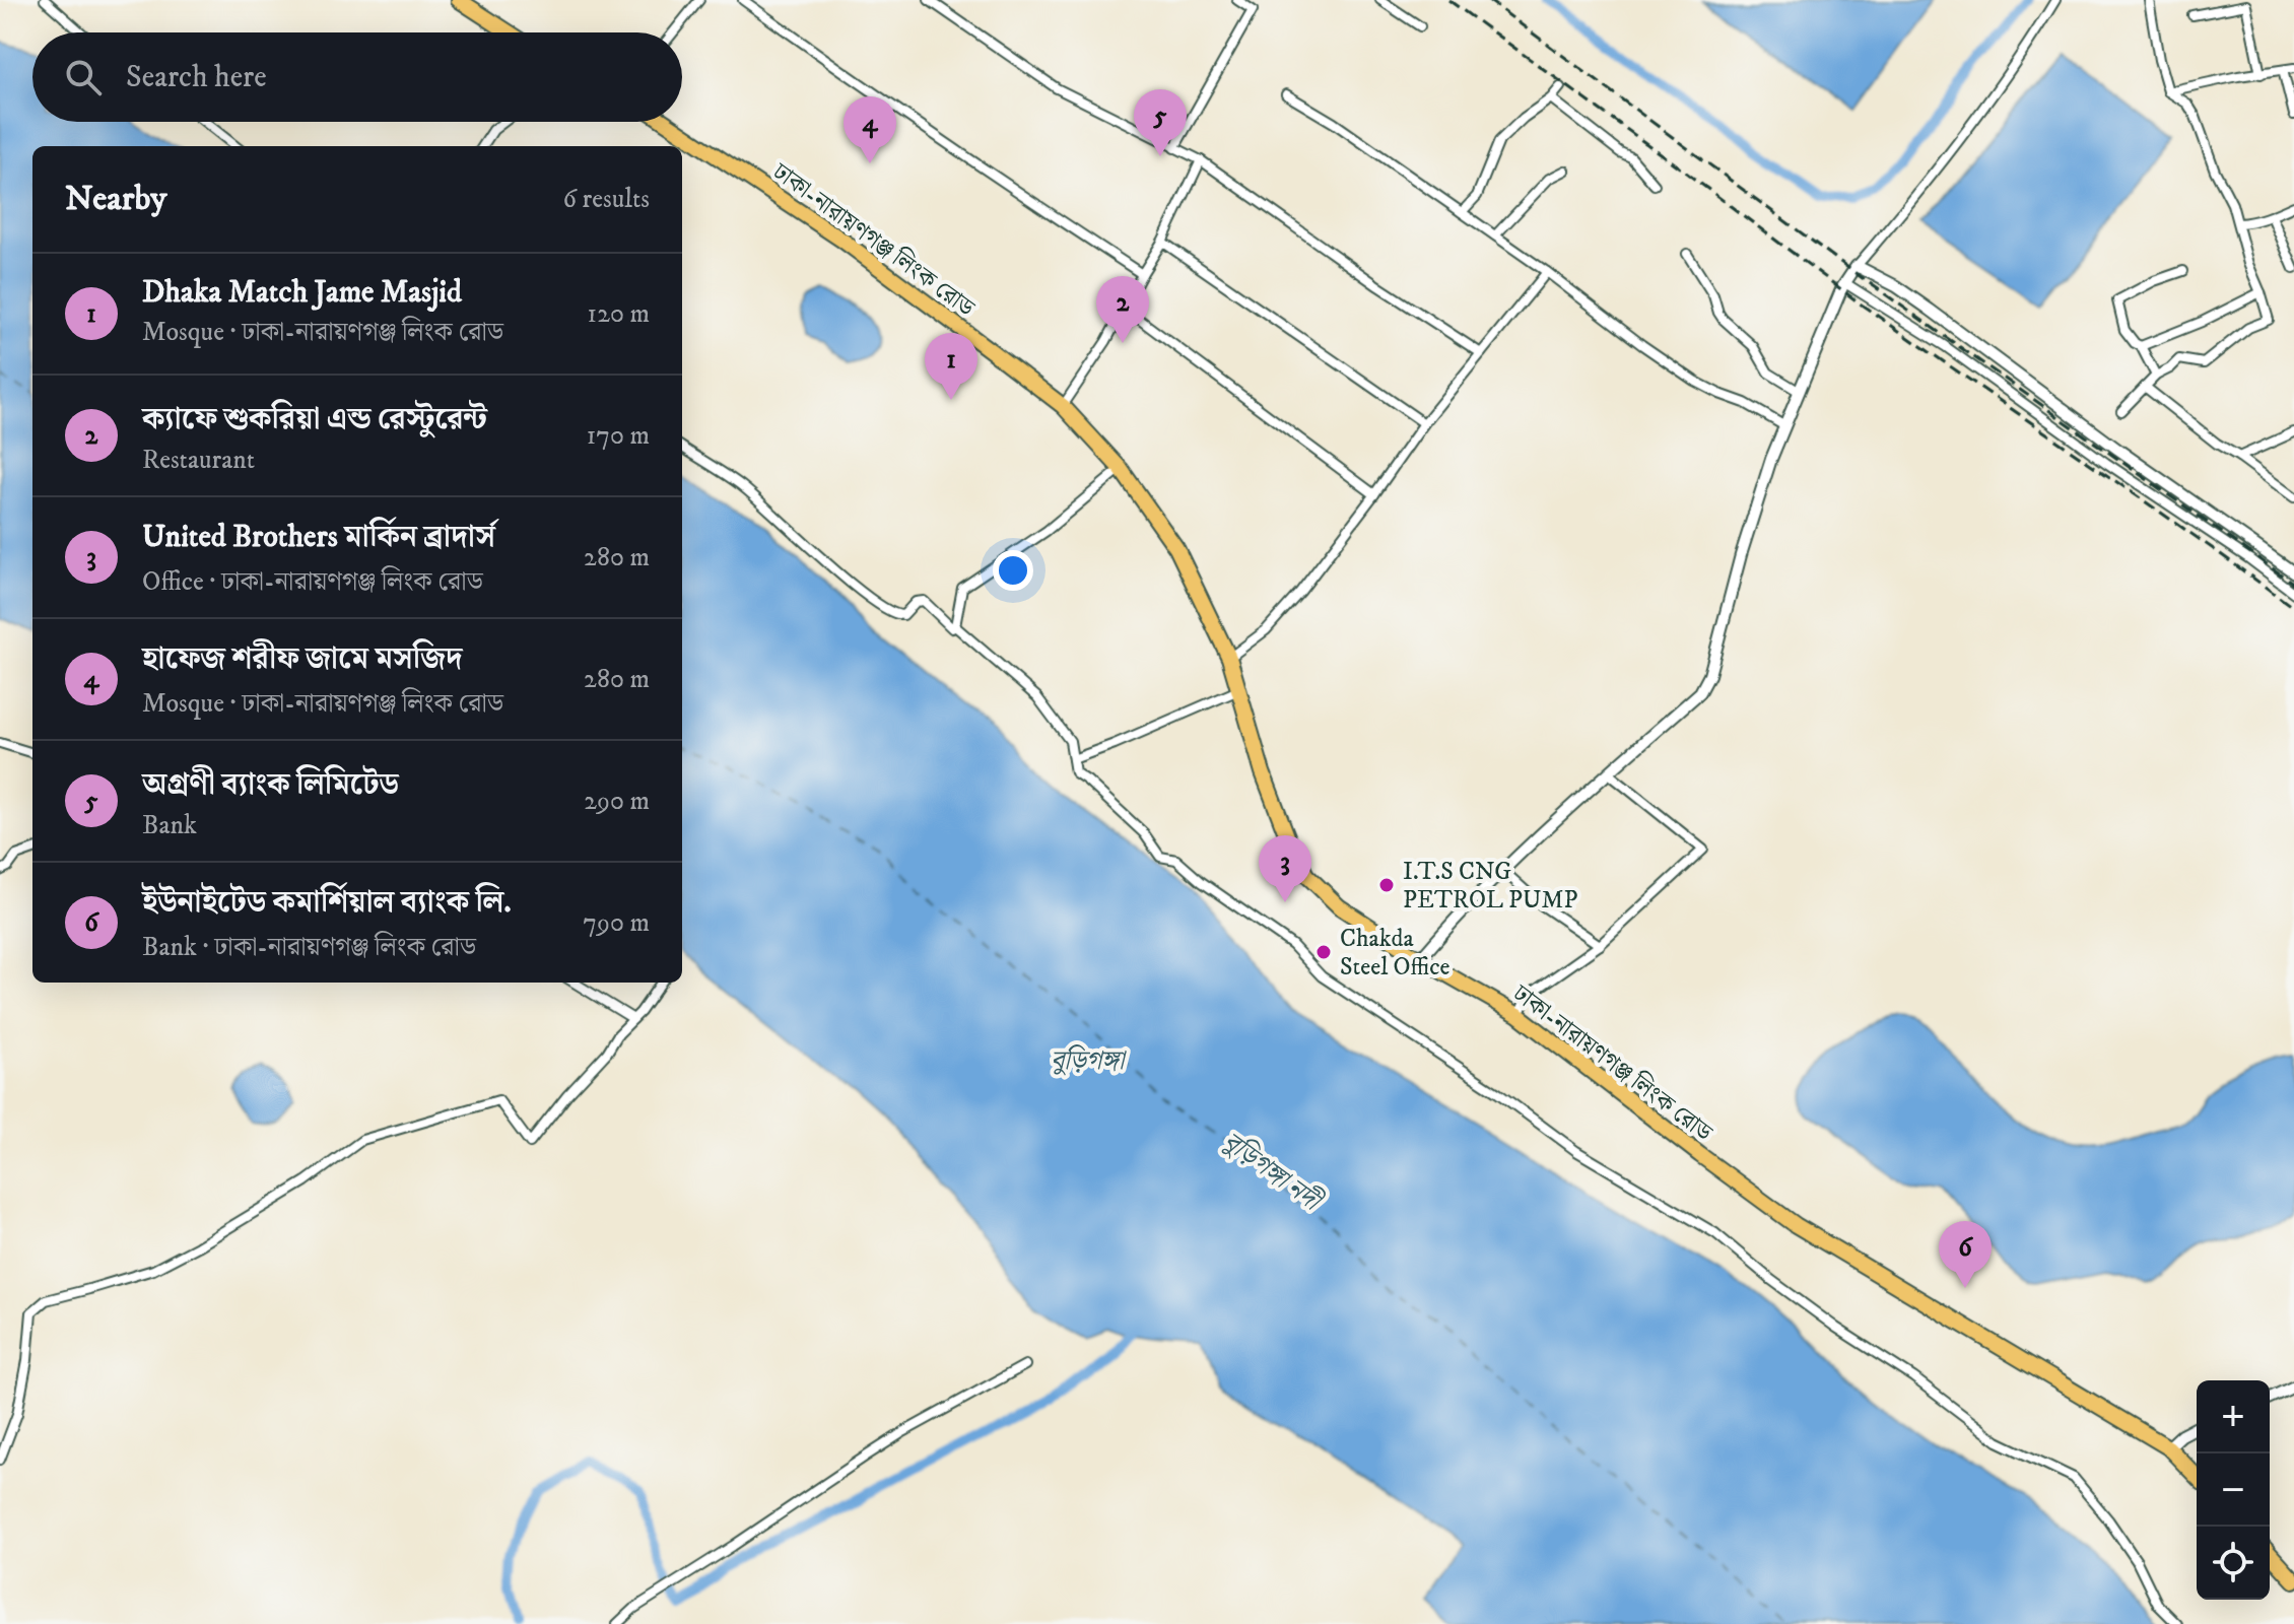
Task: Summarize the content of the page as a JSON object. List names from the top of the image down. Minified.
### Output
{"streets":{"highway":["ঢাকা-নারায়ণগঞ্জ লিংক রোড"]},"water":["বুড়িগঙ্গা","বুড়িগঙ্গা নদী"],"places":["I.T.S CNG PETROL PUMP","Chakda Steel Office"],"page":{"search":"Search here","pins":["5","4","2","1","3","6"],"heading":["Nearby","6 results"],"list":[{"mark":"1","name":"Dhaka Match Jame Masjid","note":"Mosque · ঢাকা-নারায়ণগঞ্জ লিংক রোড","value":"120 m"},{"mark":"2","name":"ক্যাফে শুকরিয়া এন্ড রেস্টুরেন্ট","note":"Restaurant","value":"170 m"},{"mark":"3","name":"United Brothers মার্কিন ব্রাদার্স","note":"Office · ঢাকা-নারায়ণগঞ্জ লিংক রোড","value":"280 m"},{"mark":"4","name":"হাফেজ শরীফ জামে মসজিদ","note":"Mosque · ঢাকা-নারায়ণগঞ্জ লিংক রোড","value":"280 m"},{"mark":"5","name":"অগ্রণী ব্যাংক লিমিটেড","note":"Bank","value":"290 m"},{"mark":"6","name":"ইউনাইটেড কমার্শিয়াল ব্যাংক লি.","note":"Bank · ঢাকা-নারায়ণগঞ্জ লিংক রোড","value":"790 m"}],"map_buttons":["+","−"]}}
